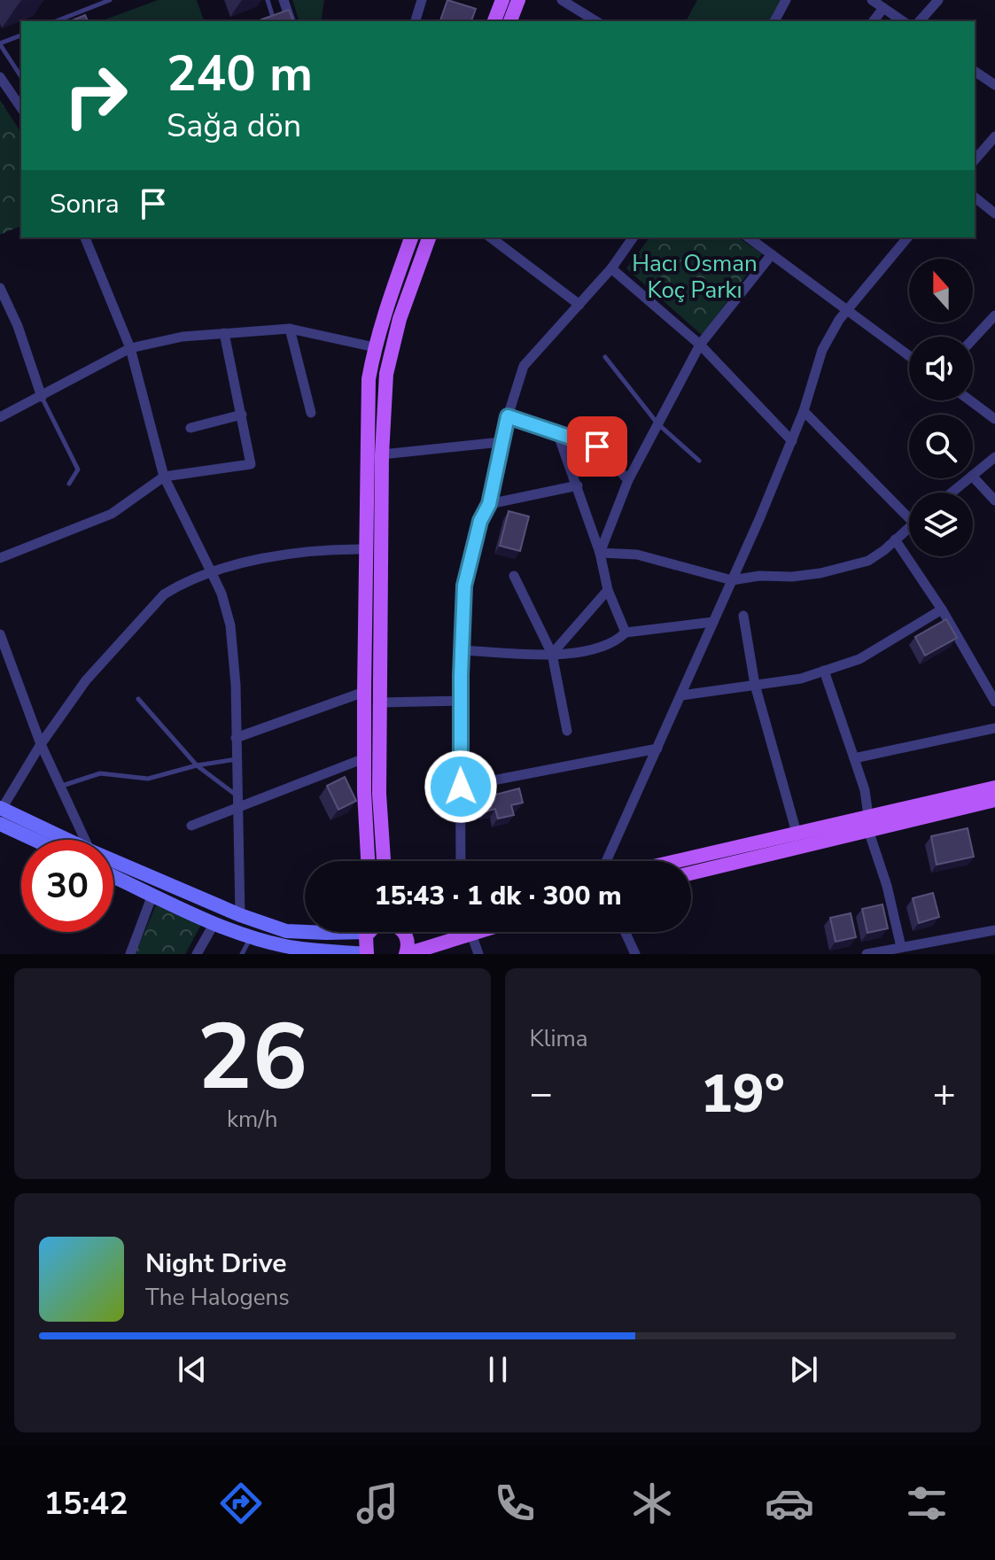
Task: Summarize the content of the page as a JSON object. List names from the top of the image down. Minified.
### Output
{"parks":["Hacı Osman Koç Parkı"],"north":"top","page":{"turn":["240 m","Sağa dön"],"then":"Sonra","limit":"30","trip":"15:43 · 1 dk · 300 m","tile":[["26","km/h"],"Klima"],"heat":["−","19°","+"],"song":["Night Drive","The Halogens"],"tabs":"15:42"}}
